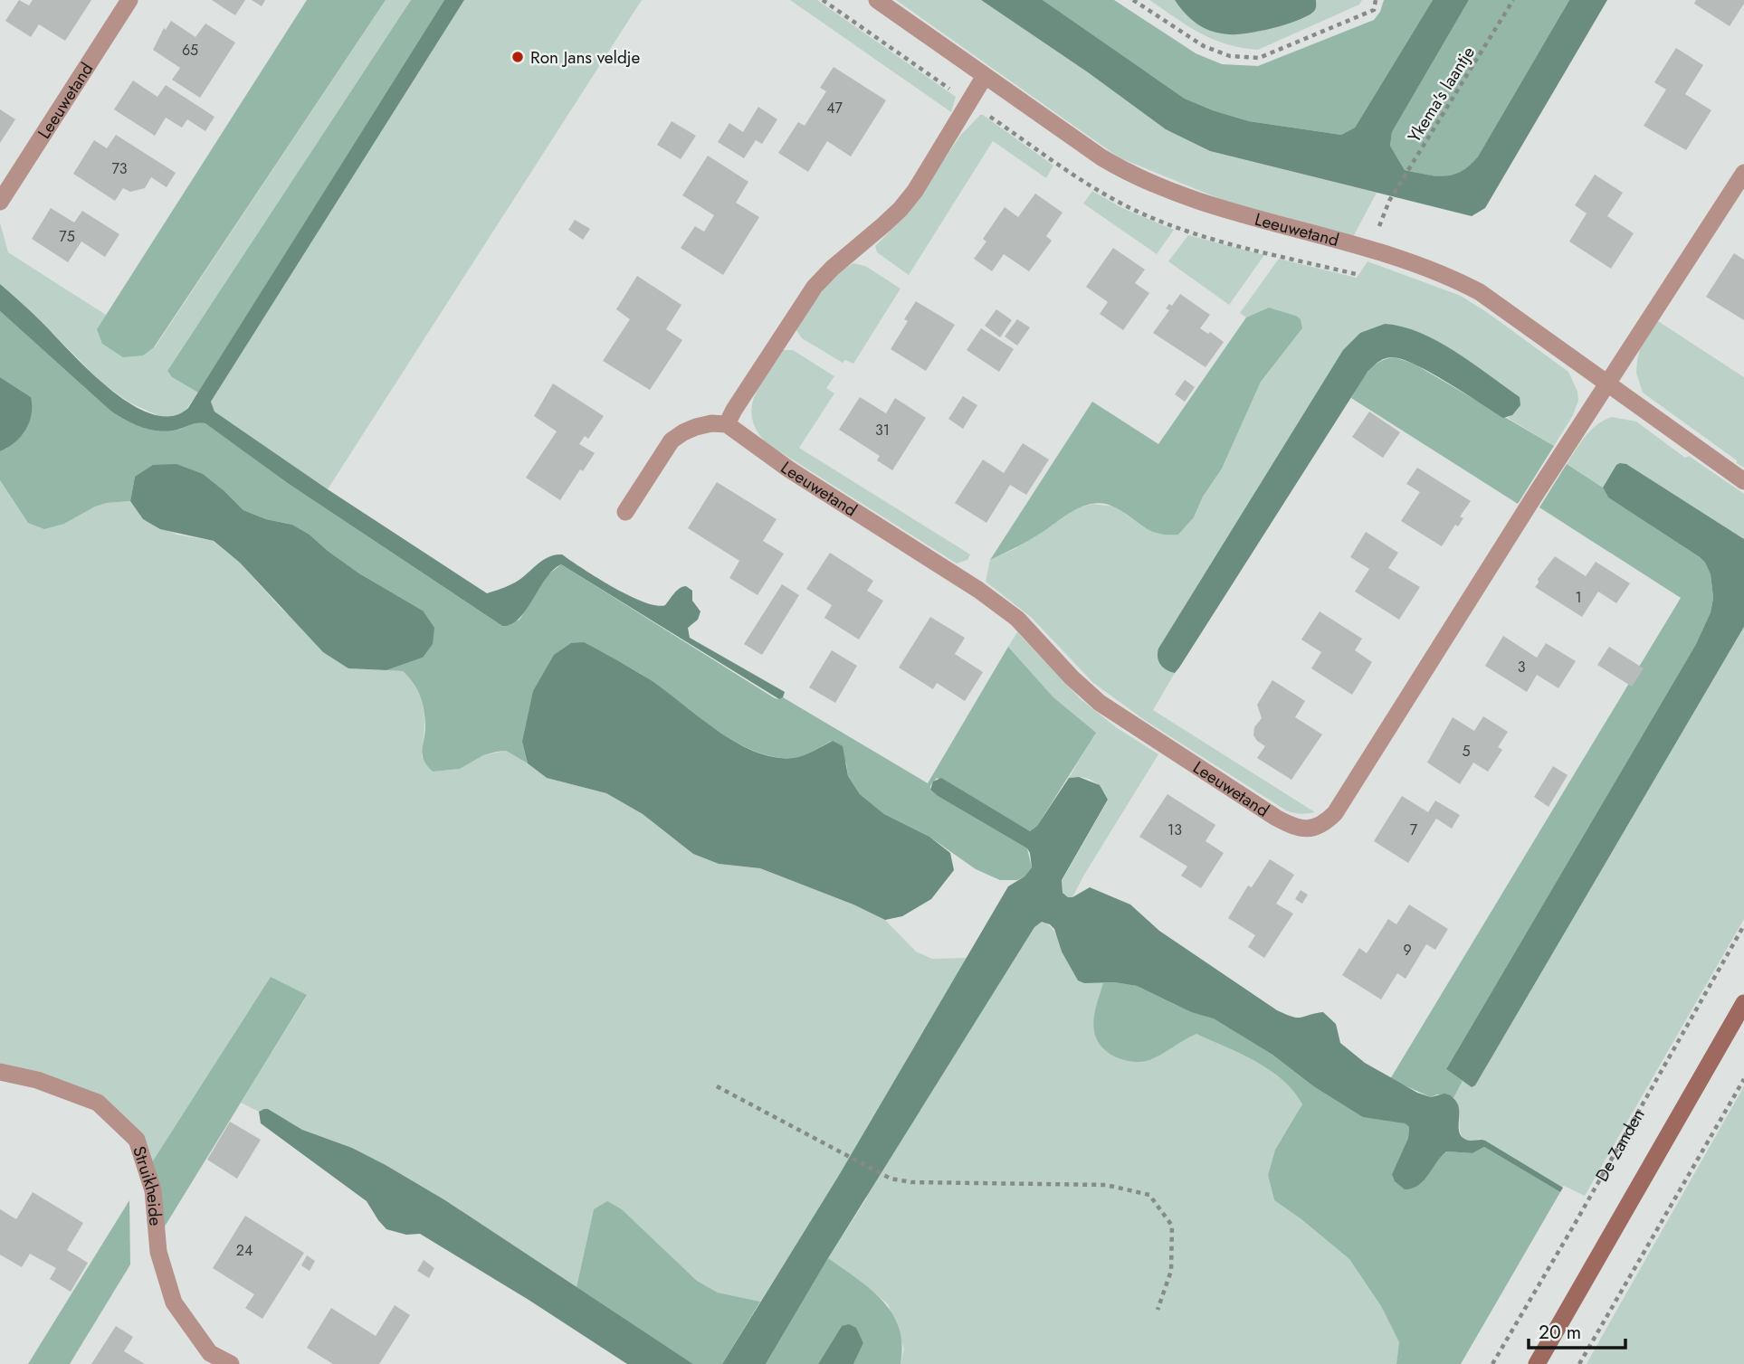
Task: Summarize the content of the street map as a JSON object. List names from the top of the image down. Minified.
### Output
{"streets":{"street":["Leeuwetand","Struikheide"],"path":["Ykema's laantje","De Zanden"]},"places":["Ron Jans veldje"],"house_numbers":["65","47","73","75","31","1","3","5","13","7","9","24"],"scale_bar":"20 m"}
